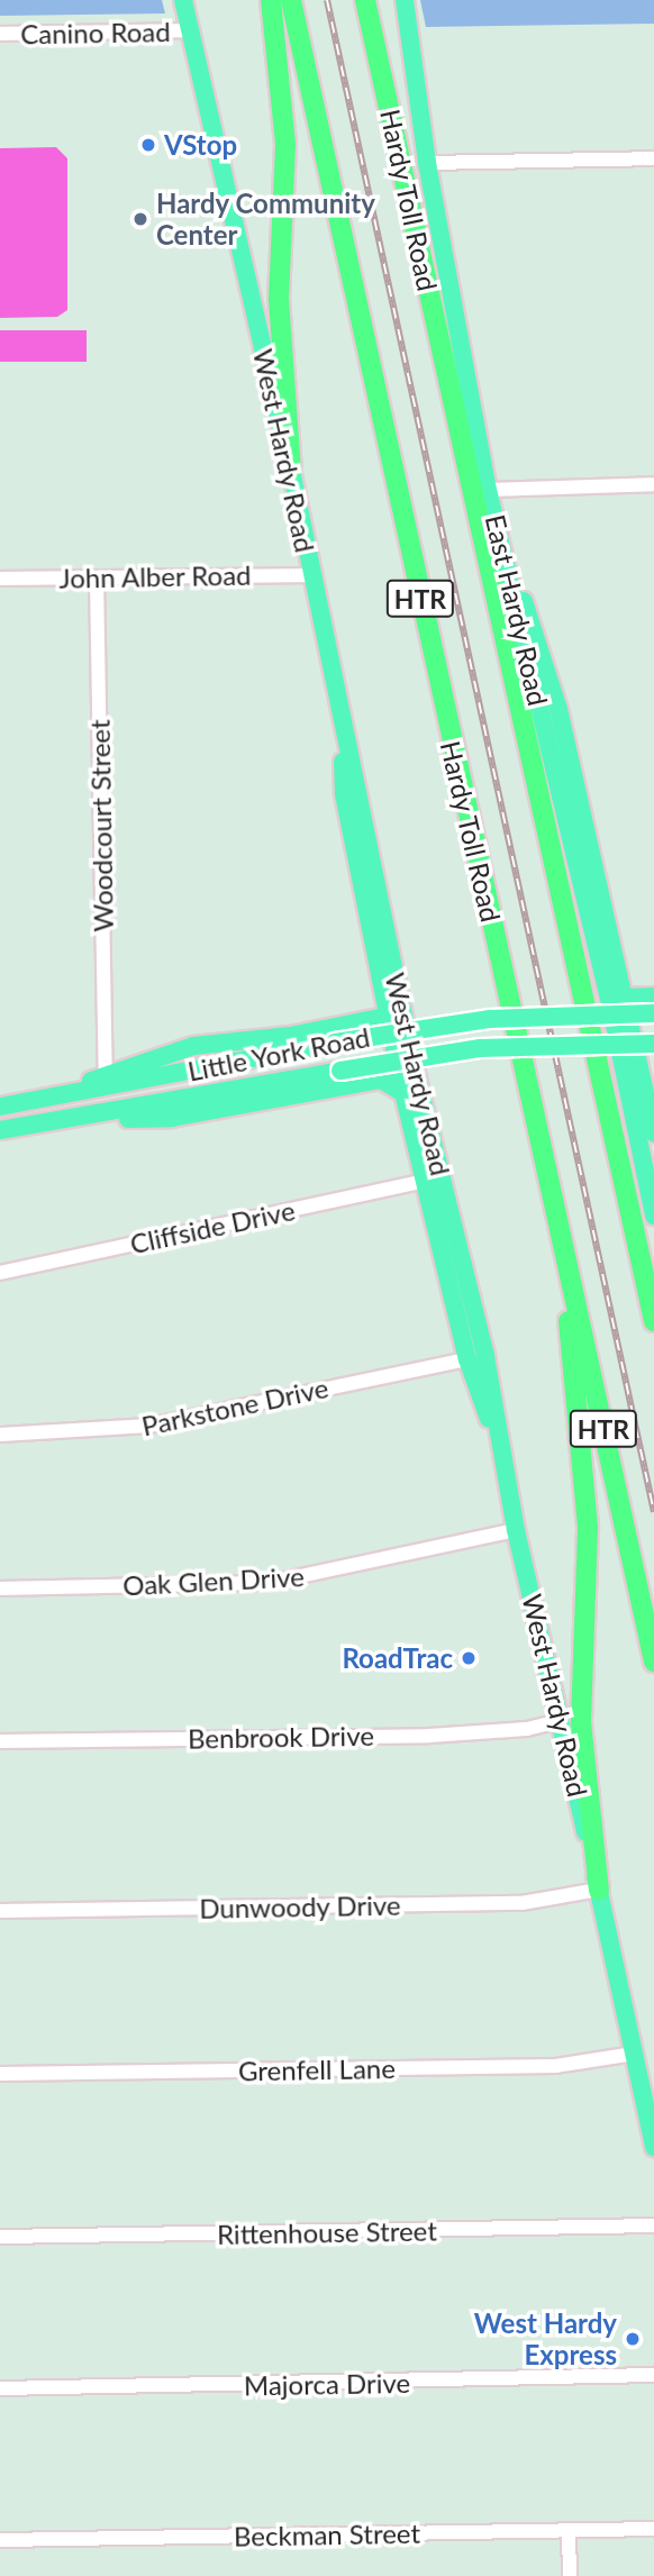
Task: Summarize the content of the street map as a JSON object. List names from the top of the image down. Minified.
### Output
{"streets":{"highway":["Hardy Toll Road","HTR"],"main road":["West Hardy Road","East Hardy Road","Little York Road"],"street":["Canino Road","John Alber Road","Woodcourt Street","Cliffside Drive","Parkstone Drive","Oak Glen Drive","Benbrook Drive","Dunwoody Drive","Grenfell Lane","Rittenhouse Street","Majorca Drive","Beckman Street"]},"crossings":[["Canino Road","West Hardy Road"],["West Hardy Road","John Alber Road"],["West Hardy Road","Little York Road"],["West Hardy Road","Oak Glen Drive"],["West Hardy Road","Benbrook Drive"],["West Hardy Road","Dunwoody Drive"],["West Hardy Road","Grenfell Lane"],["John Alber Road","Woodcourt Street"],["East Hardy Road","Little York Road"]],"places":["VStop","Hardy Community Center","RoadTrac","West Hardy Express"]}
